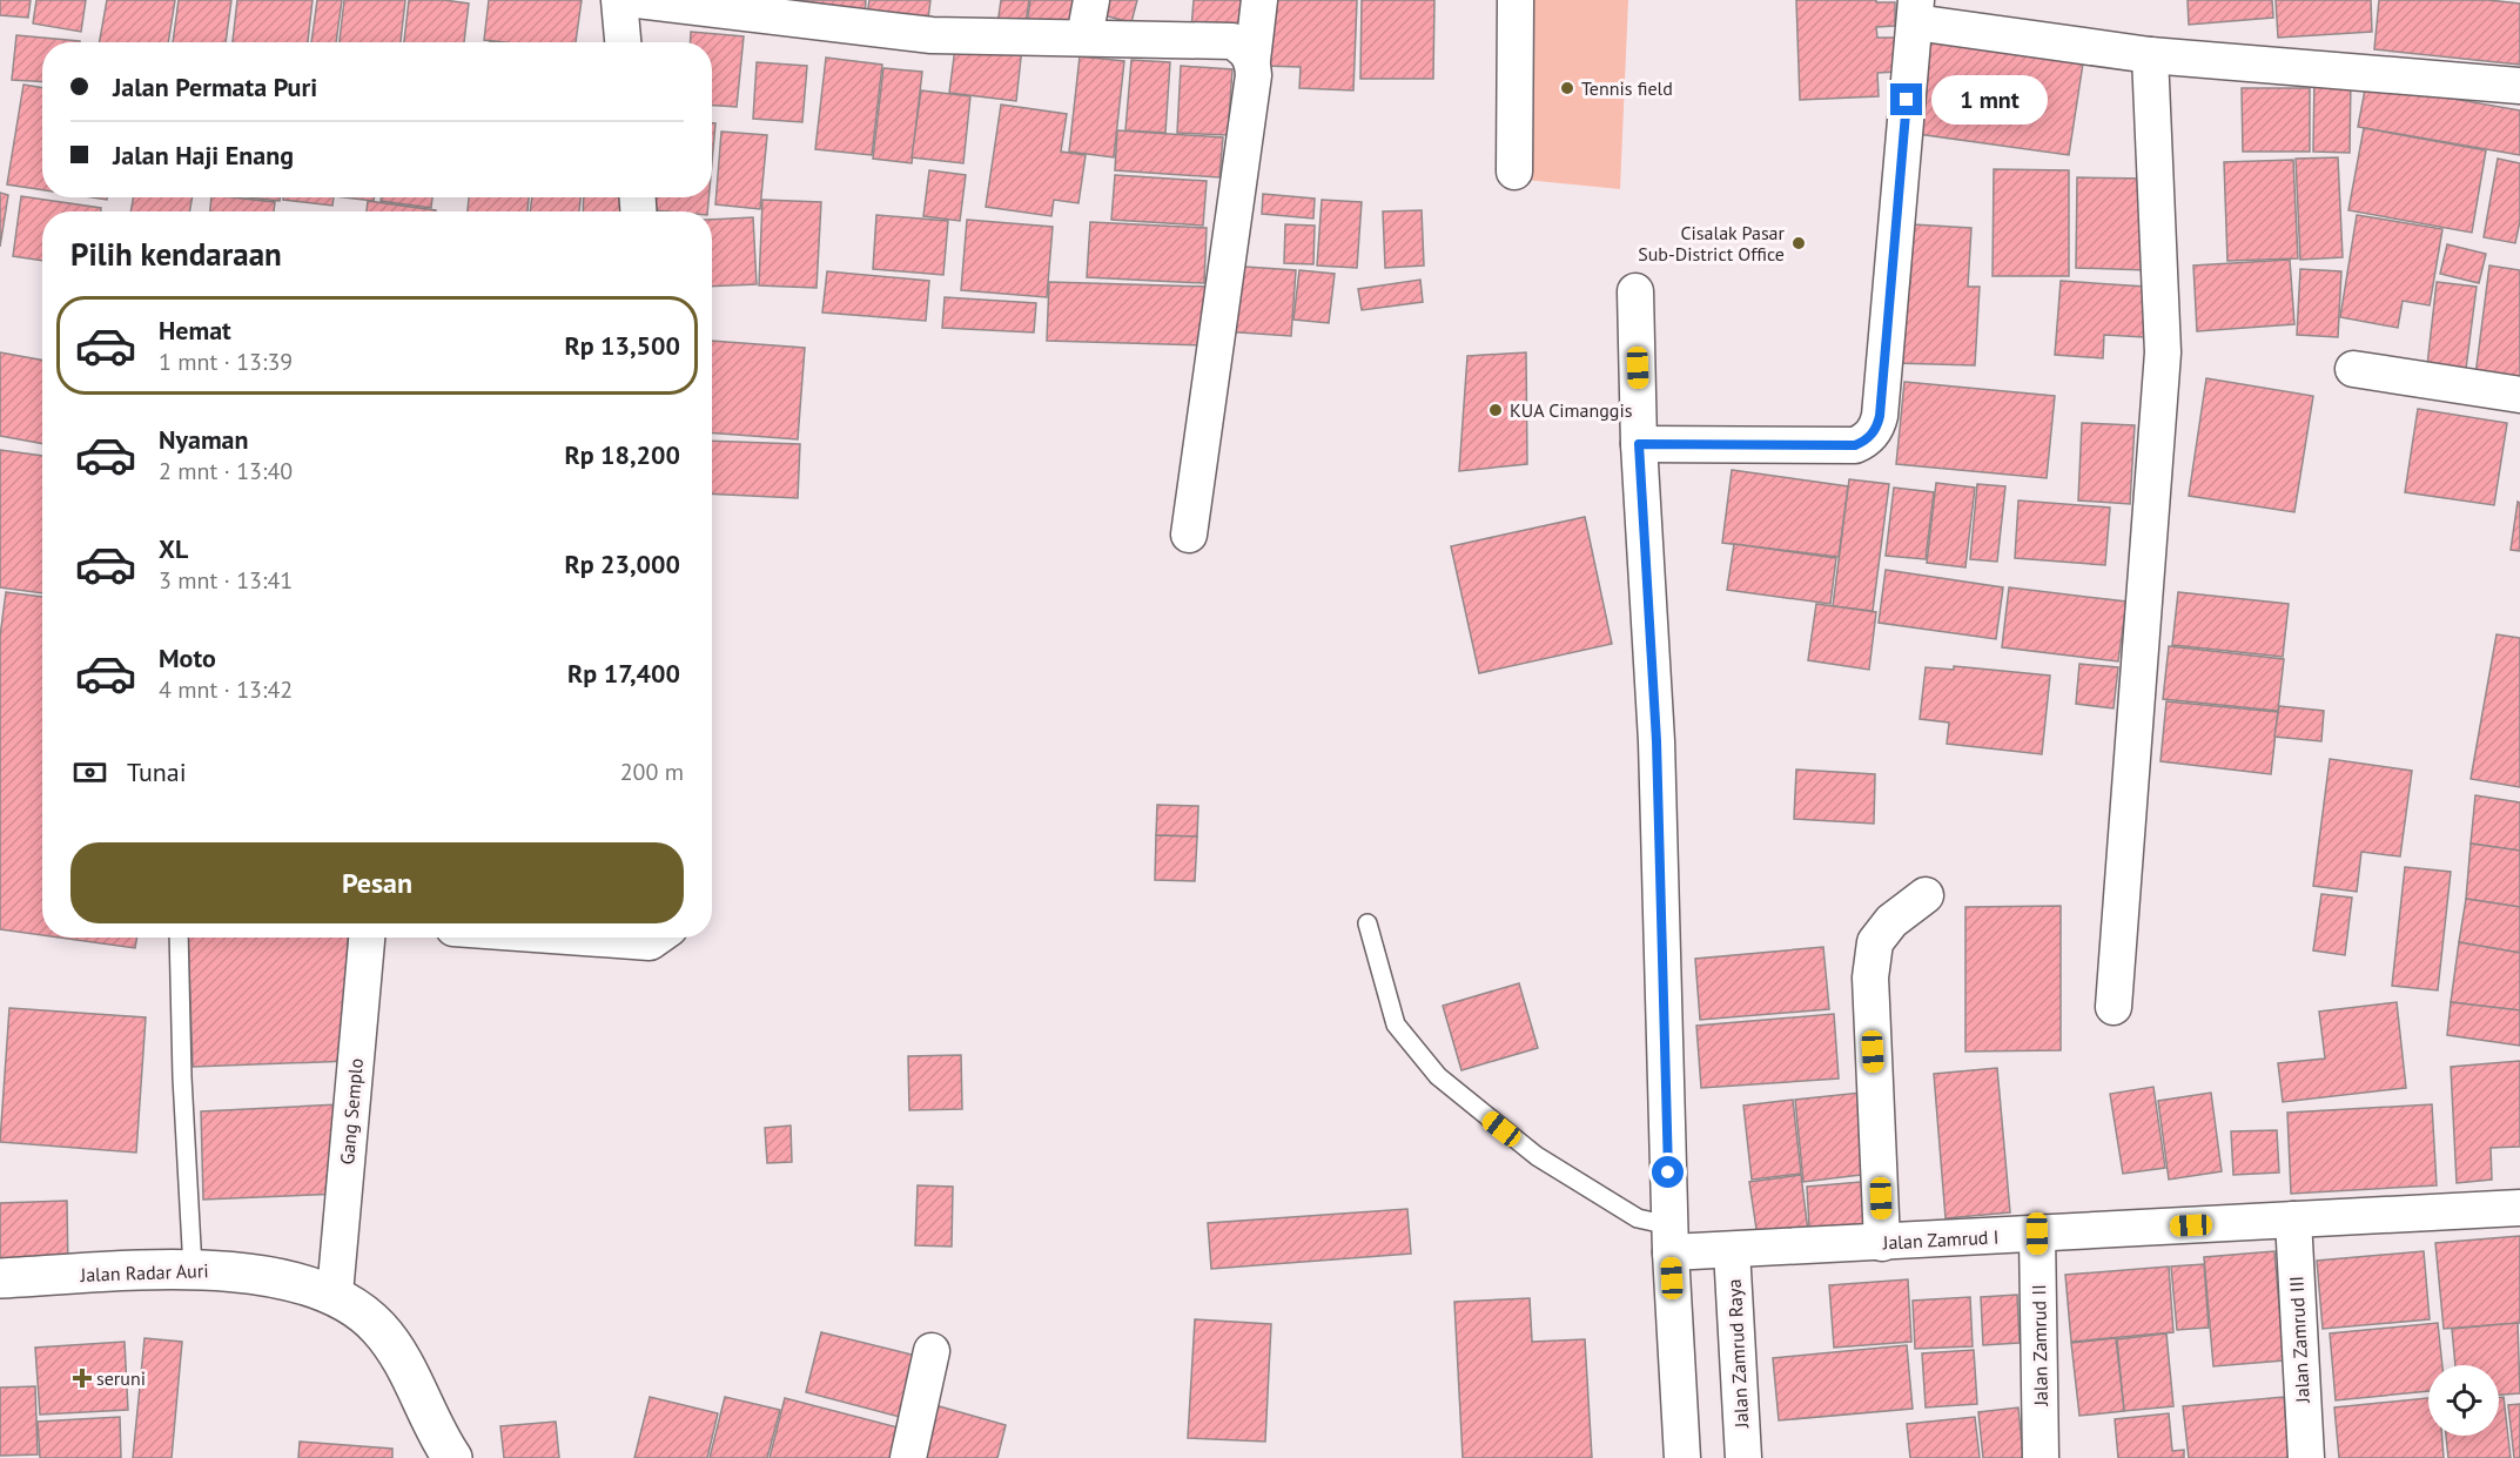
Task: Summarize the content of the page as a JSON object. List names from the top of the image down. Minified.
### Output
{"streets":{"main road":["Jalan Radar Auri"],"street":["Gang Semplo","Jalan Zamrud I","Jalan Zamrud III","Jalan Zamrud II","Jalan Zamrud Raya"]},"crossings":[["Gang Semplo","Jalan Radar Auri"],["Jalan Zamrud I","Jalan Zamrud III"],["Jalan Zamrud I","Jalan Zamrud II"],["Jalan Zamrud I","Jalan Zamrud Raya"]],"places":{"other":["Tennis field","Cisalak Pasar Sub-District Office","KUA Cimanggis"],"health":["seruni"]},"page":{"banner":["Jalan Permata Puri","Jalan Haji Enang"],"bubble":"1 mnt","heading":"Pilih kendaraan","list":[{"name":"Hemat","note":"1 mnt · 13:39","value":"Rp 13,500"},{"name":"Nyaman","note":"2 mnt · 13:40","value":"Rp 18,200"},{"name":"XL","note":"3 mnt · 13:41","value":"Rp 23,000"},{"name":"Moto","note":"4 mnt · 13:42","value":"Rp 17,400"}],"pay":["Tunai","200 m"],"buttons":"Pesan"}}
